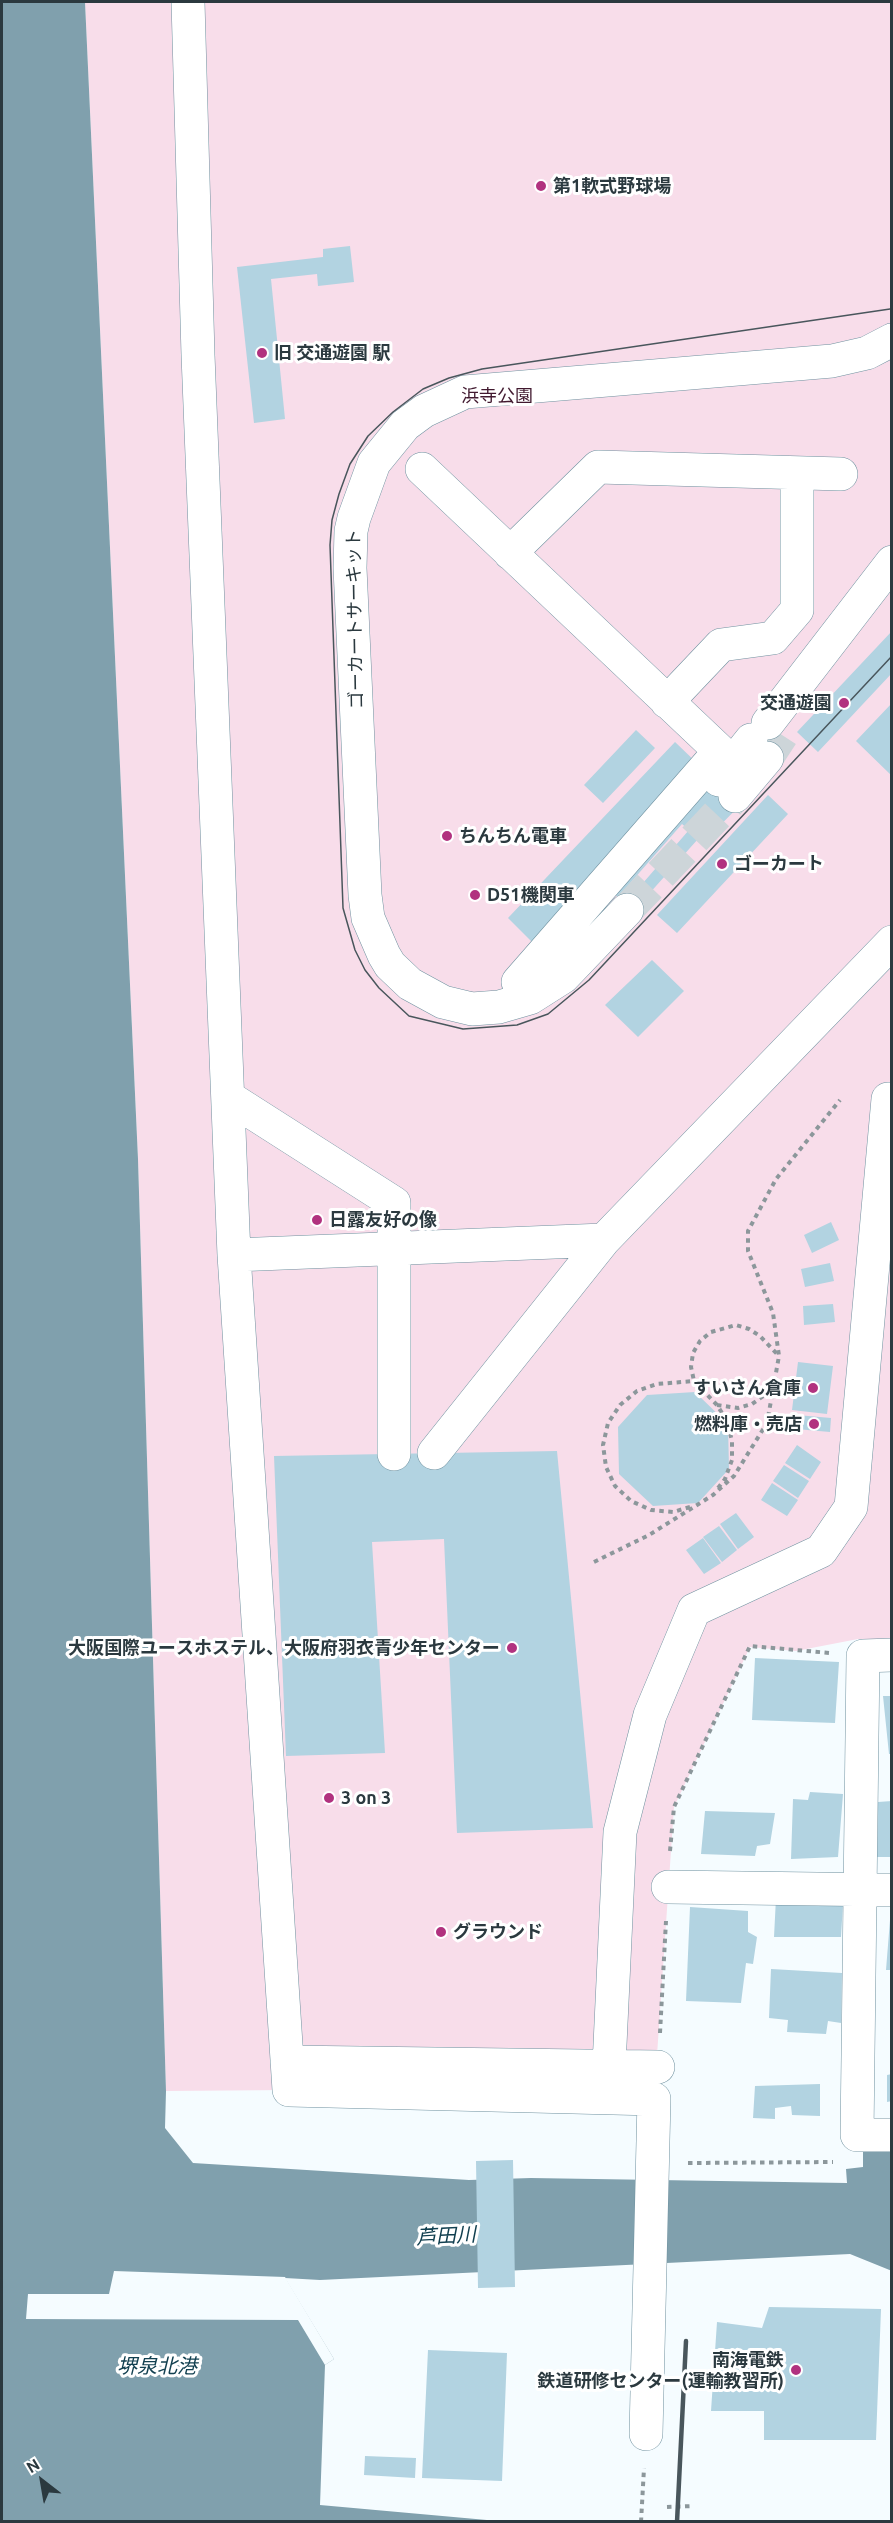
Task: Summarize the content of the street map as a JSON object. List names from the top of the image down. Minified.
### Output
{"streets":{"street":["ゴーカートサーキット"]},"water":["芦田川","堺泉北港"],"parks":["浜寺公園"],"places":["第1軟式野球場","旧 交通遊園 駅","交通遊園","ちんちん電車","ゴーカート","D51機関車","日露友好の像","すいさん倉庫","燃料庫・売店","大阪国際ユースホステル、大阪府羽衣青少年センター","3 on 3","グラウンド","南海電鉄 鉄道研修センター(運輸教習所)"],"north":"top left"}
